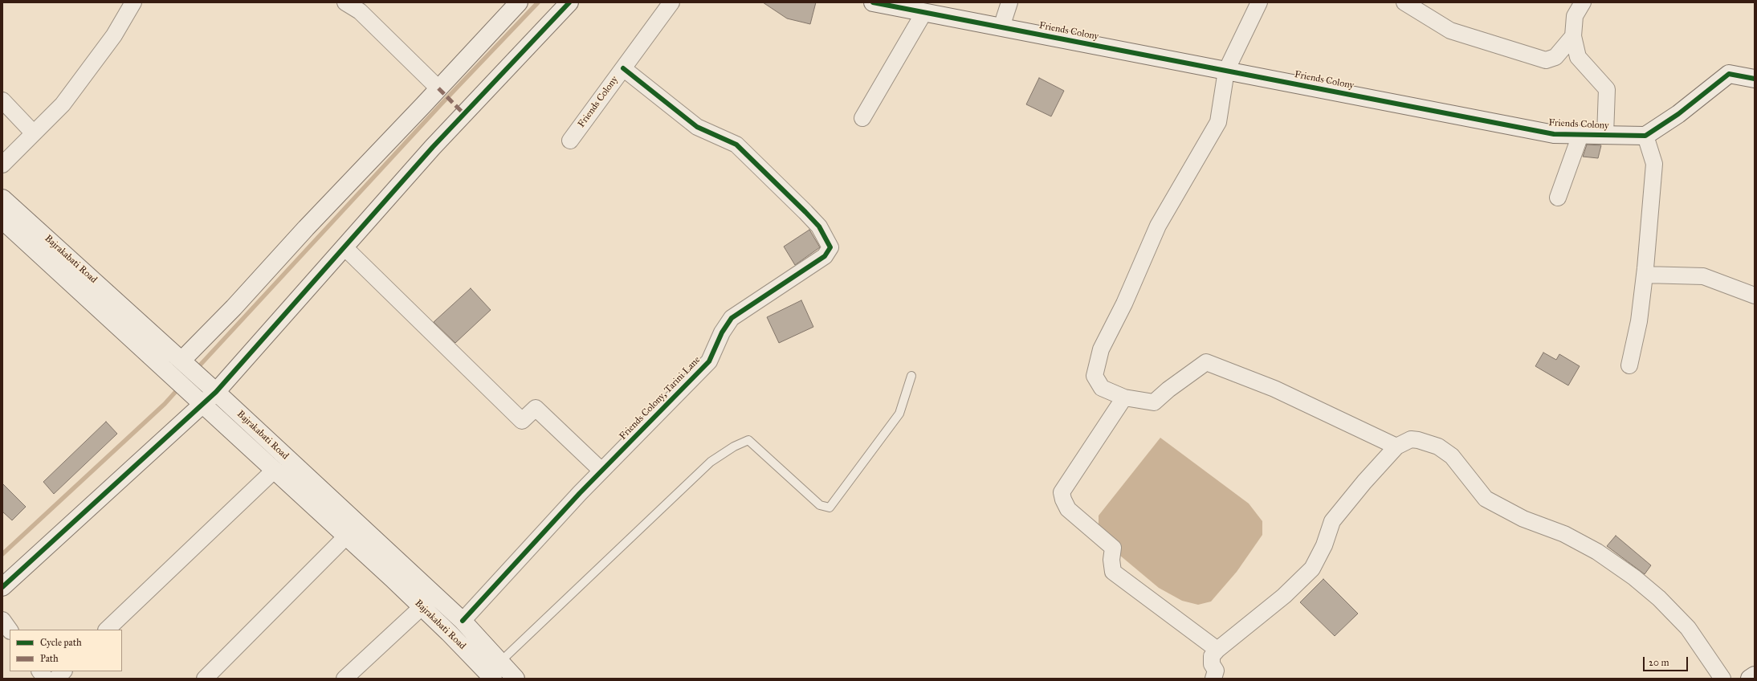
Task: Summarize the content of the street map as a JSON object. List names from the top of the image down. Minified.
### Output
{"streets":{"street":["Friends Colony","Bajrakabati Road","Friends Colony, Tarini Lane"]},"crossings":[["Friends Colony","Friends Colony, Tarini Lane"],["Bajrakabati Road","Friends Colony, Tarini Lane"]],"legend":["Cycle path","Path"],"scale_bar":"20 m"}
